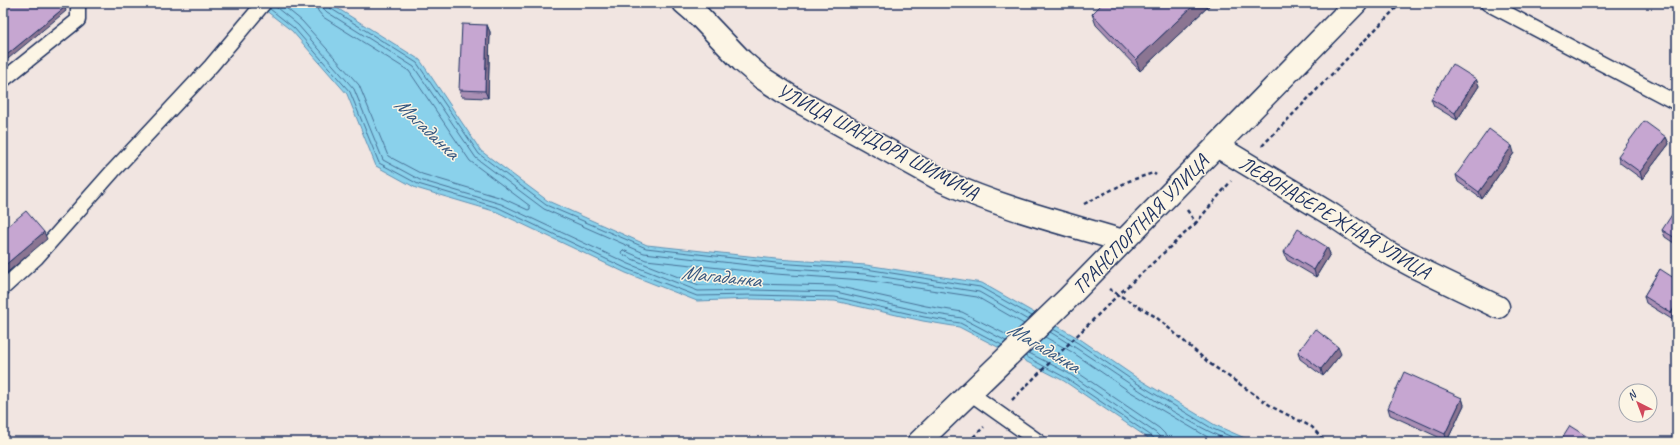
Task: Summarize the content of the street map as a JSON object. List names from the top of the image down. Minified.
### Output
{"streets":{"street":["УЛИЦА ШАНДОРА ШИМИЧА","ЛЕВОНАБЕРЕЖНАЯ УЛИЦА","ТРАНСПОРТНАЯ УЛИЦА"]},"crossings":[["УЛИЦА ШАНДОРА ШИМИЧА","ТРАНСПОРТНАЯ УЛИЦА"],["ЛЕВОНАБЕРЕЖНАЯ УЛИЦА","ТРАНСПОРТНАЯ УЛИЦА"]],"water":["Магаданка"],"north":"top left"}
